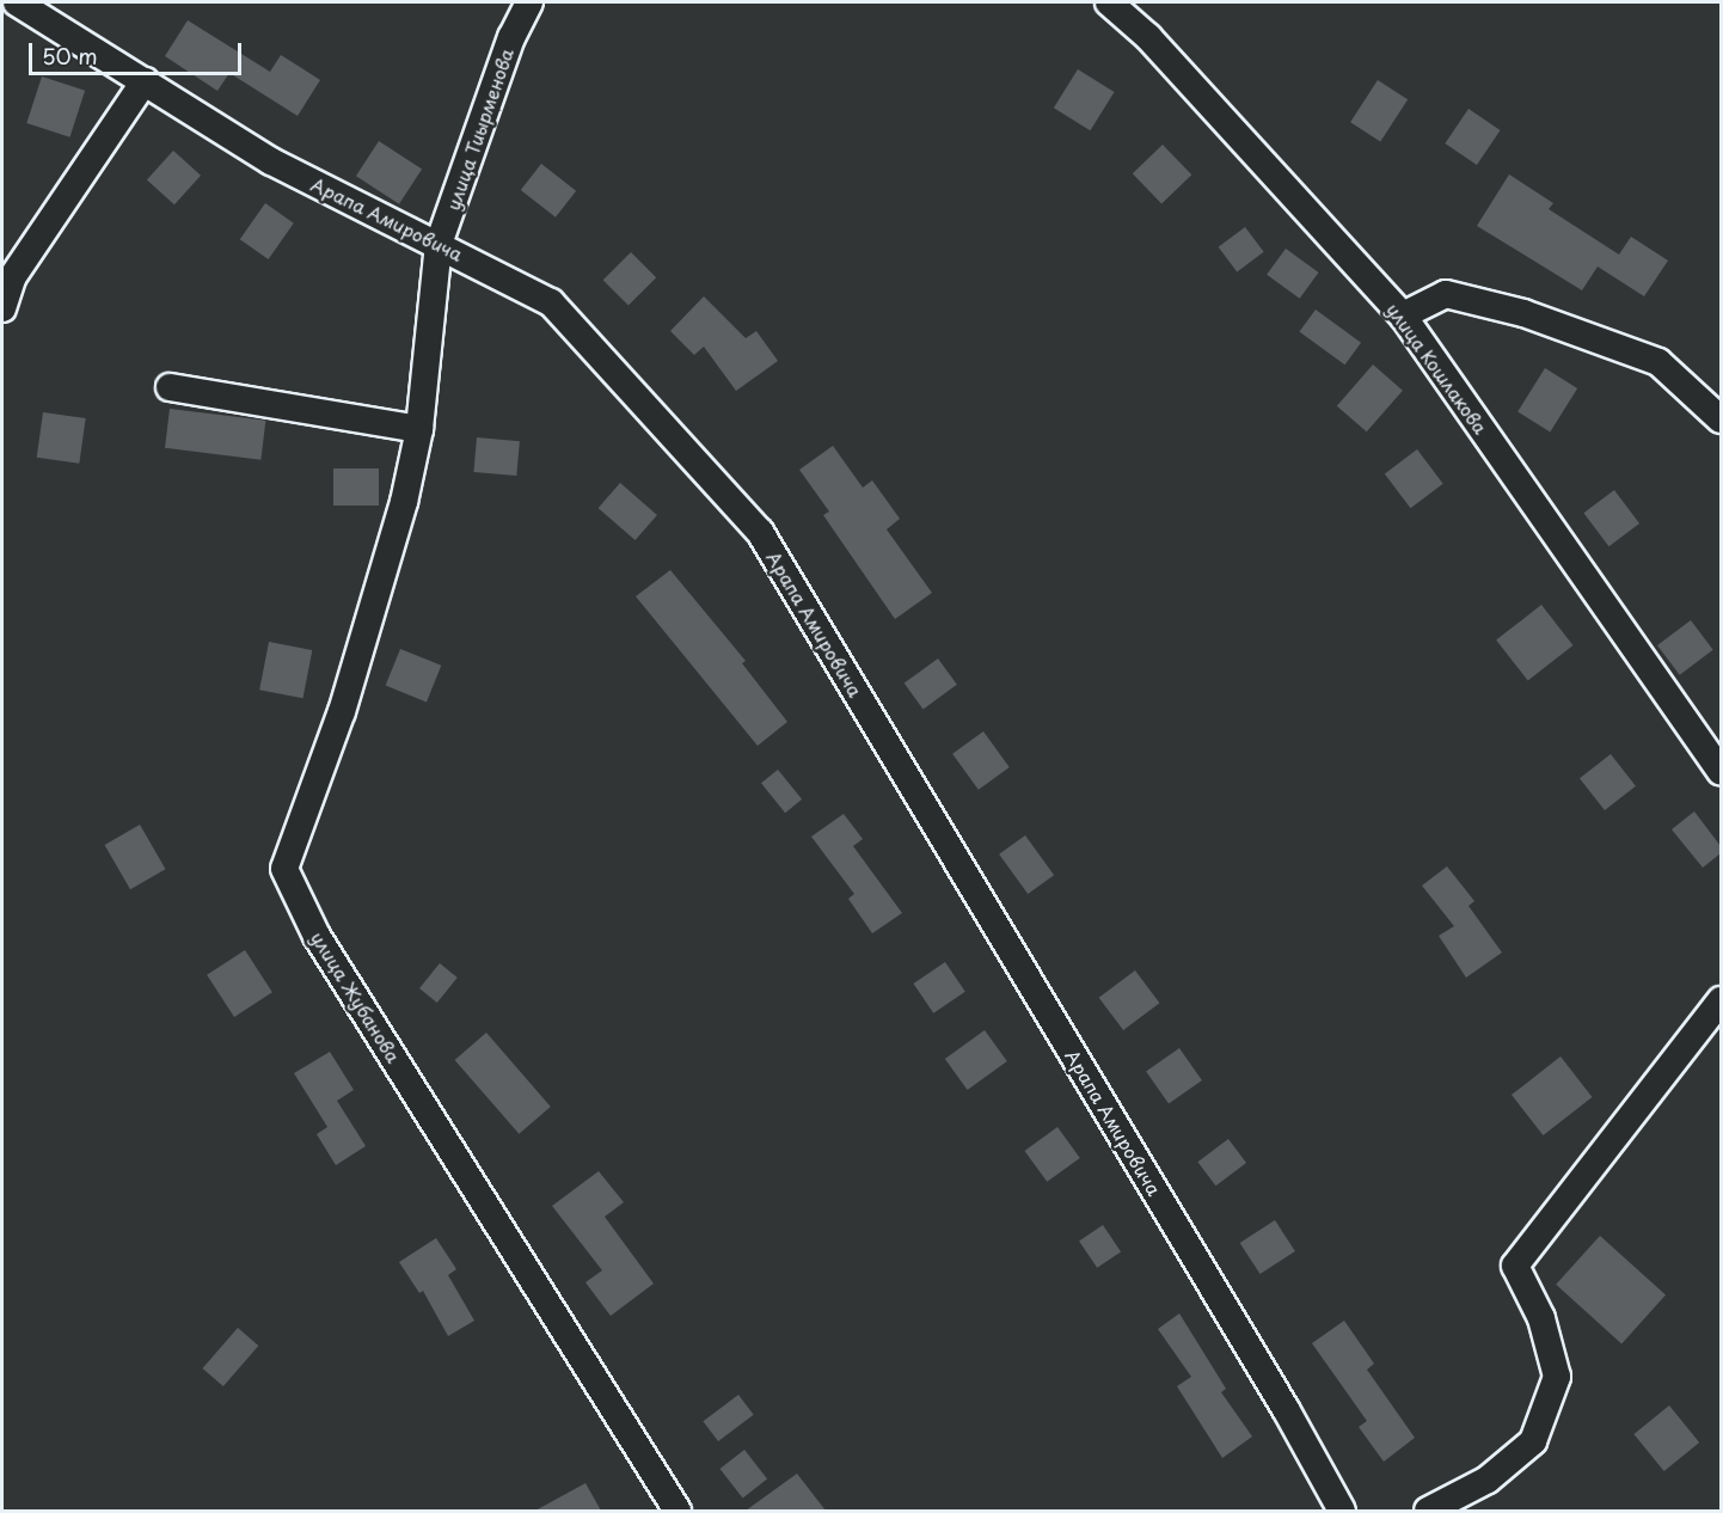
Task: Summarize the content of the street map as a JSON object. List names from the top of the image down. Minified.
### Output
{"streets":{"street":["улица Тиырменова","Арапа Амировича","улица Кошлакова","улица Жубанова"]},"crossings":[["улица Тиырменова","Арапа Амировича"],["улица Тиырменова","улица Жубанова"]],"scale_bar":"50 m"}
